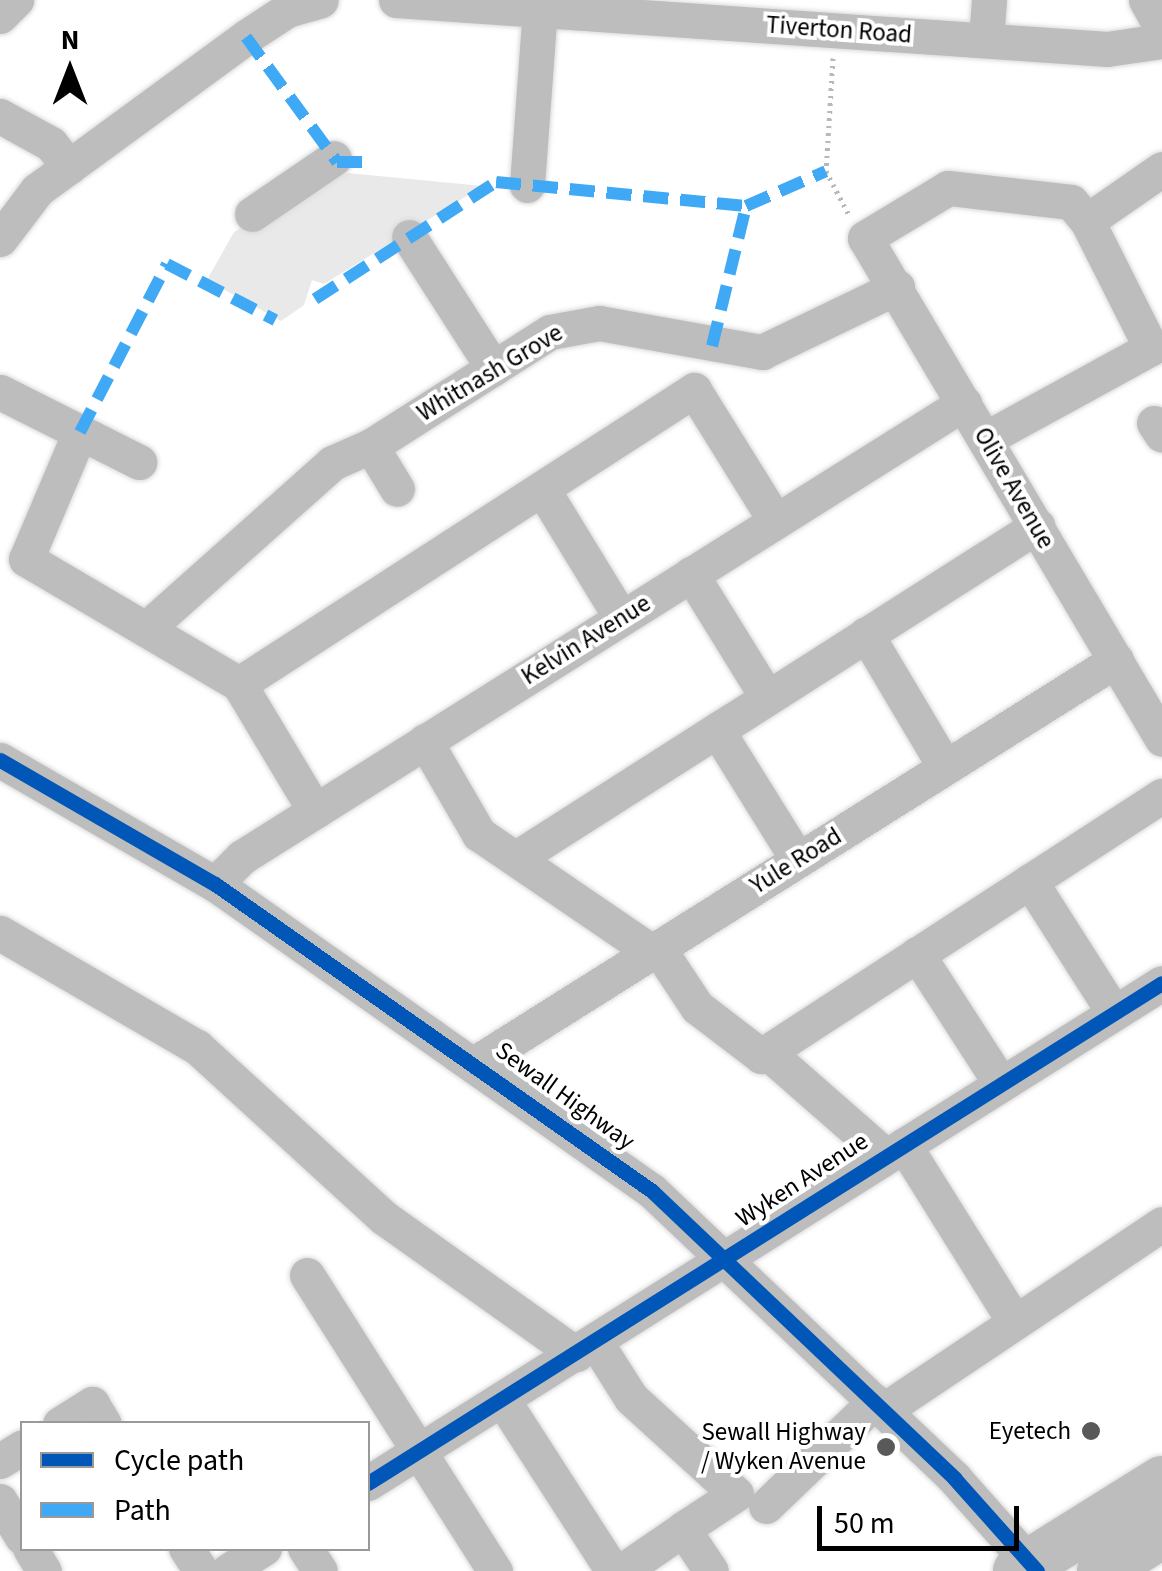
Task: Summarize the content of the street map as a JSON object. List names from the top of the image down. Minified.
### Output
{"streets":{"street":["Tiverton Road","Whitnash Grove","Olive Avenue","Kelvin Avenue","Yule Road","Sewall Highway","Wyken Avenue"]},"crossings":[["Whitnash Grove","Olive Avenue"],["Olive Avenue","Kelvin Avenue"],["Olive Avenue","Yule Road"],["Kelvin Avenue","Sewall Highway"],["Yule Road","Sewall Highway"],["Sewall Highway","Wyken Avenue"]],"places":["Eyetech","Sewall Highway / Wyken Avenue"],"legend":["Cycle path","Path"],"scale_bar":"50 m","north":"top"}
